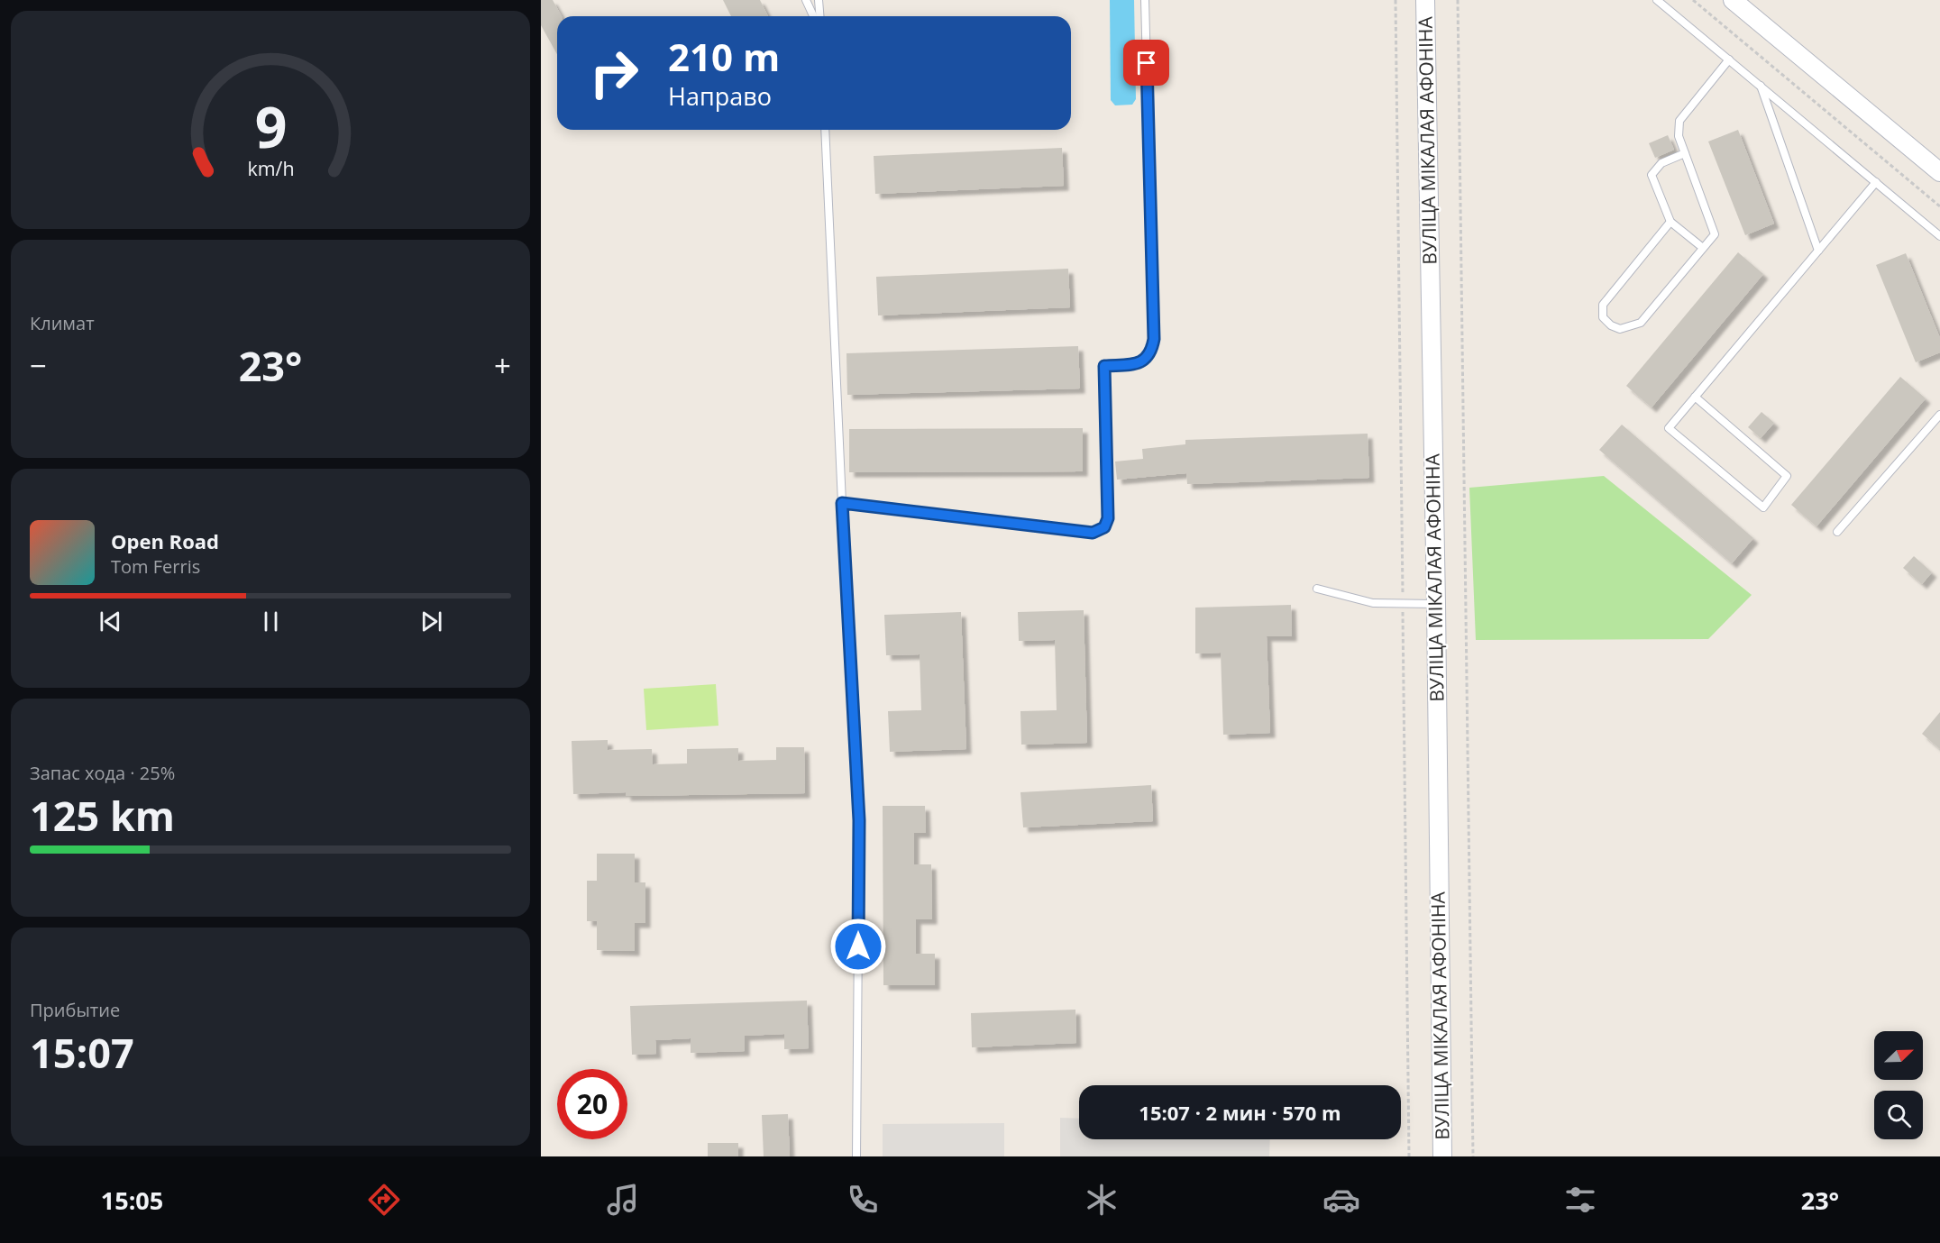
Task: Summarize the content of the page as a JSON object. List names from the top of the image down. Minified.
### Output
{"streets":{"street":["ВУЛІЦА МІКАЛАЯ АФОНІНА"]},"north":"top right","page":{"turn":["210 m","Направо"],"tile":["Климат",["Запас хода · 25%","125 km"],["Прибытие","15:07"]],"heat":["−","23°","+"],"song":["Open Road","Tom Ferris"],"limit":"20","trip":"15:07 · 2 мин · 570 m","tabs":["15:05","23°"],"gauge":["9","km/h"]}}
